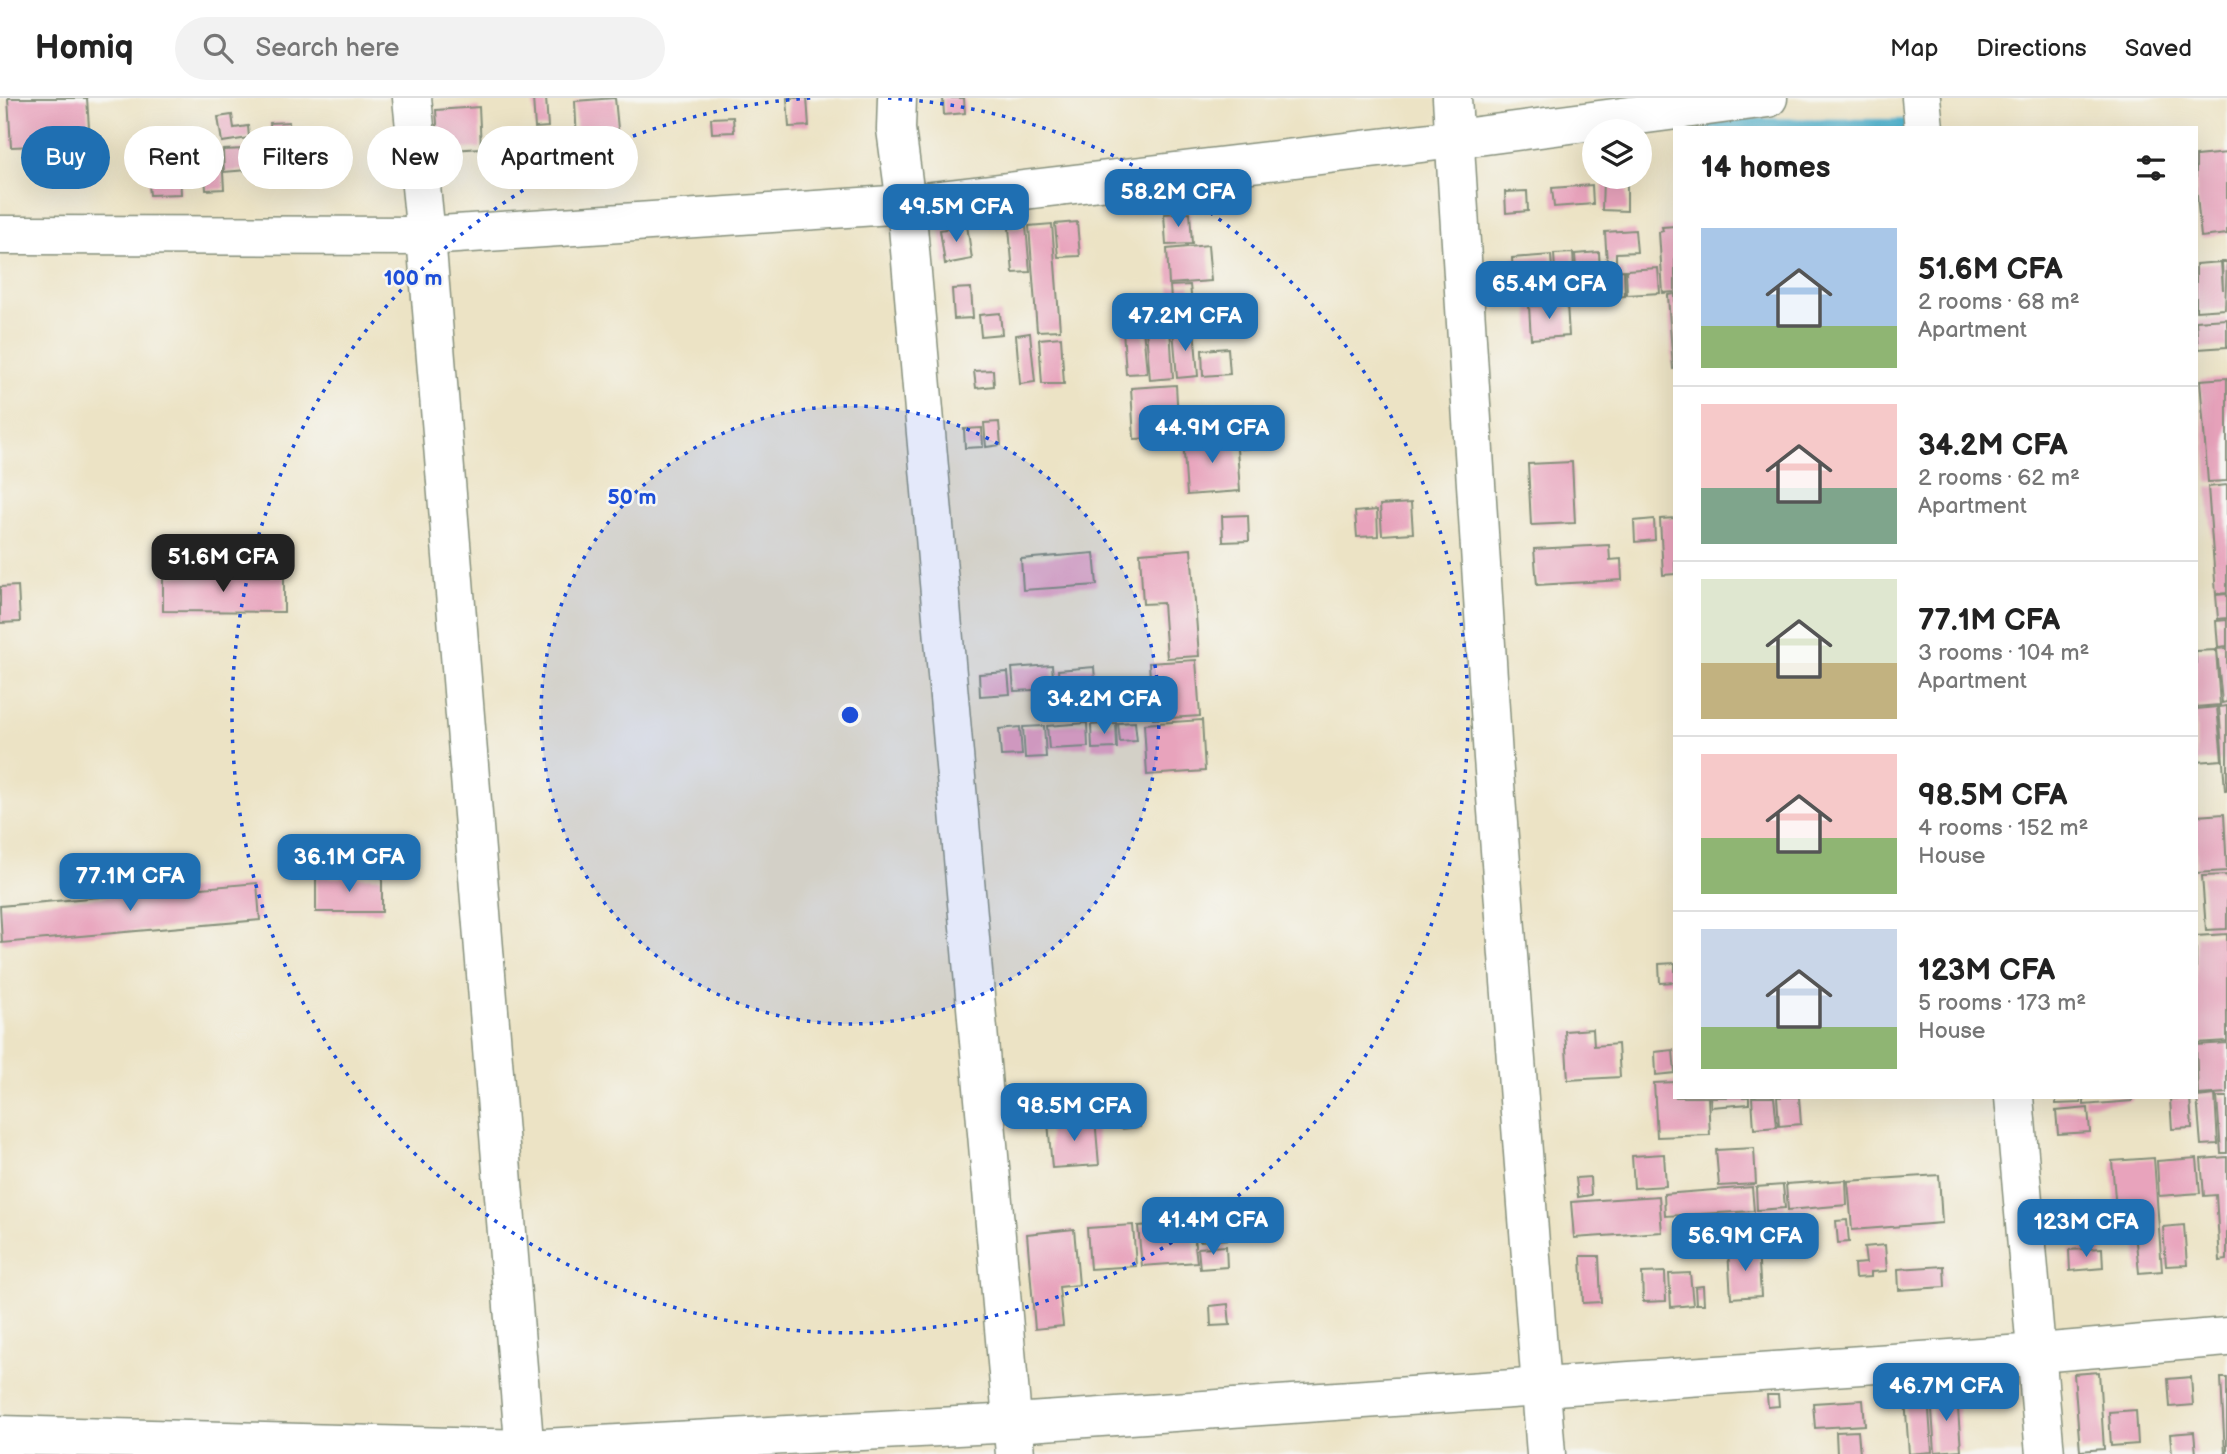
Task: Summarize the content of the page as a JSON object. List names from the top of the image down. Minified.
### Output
{"page":{"header":"Homiq","search":"Search here","nav":["Map","Directions","Saved"],"chip":["Buy","Rent","Filters","New","Apartment"],"heading":"14 homes","price":["58.2M CFA","49.5M CFA","65.4M CFA","47.2M CFA","44.9M CFA","51.6M CFA","34.2M CFA","36.1M CFA","77.1M CFA","98.5M CFA","41.4M CFA","123M CFA","56.9M CFA","46.7M CFA"],"list":[{"name":"51.6M CFA","note":"2 rooms · 68 m² · Apartment"},{"name":"34.2M CFA","note":"2 rooms · 62 m² · Apartment"},{"name":"77.1M CFA","note":"3 rooms · 104 m² · Apartment"},{"name":"98.5M CFA","note":"4 rooms · 152 m² · House"},{"name":"123M CFA","note":"5 rooms · 173 m² · House"}]},"rings":["100 m","50 m"]}
